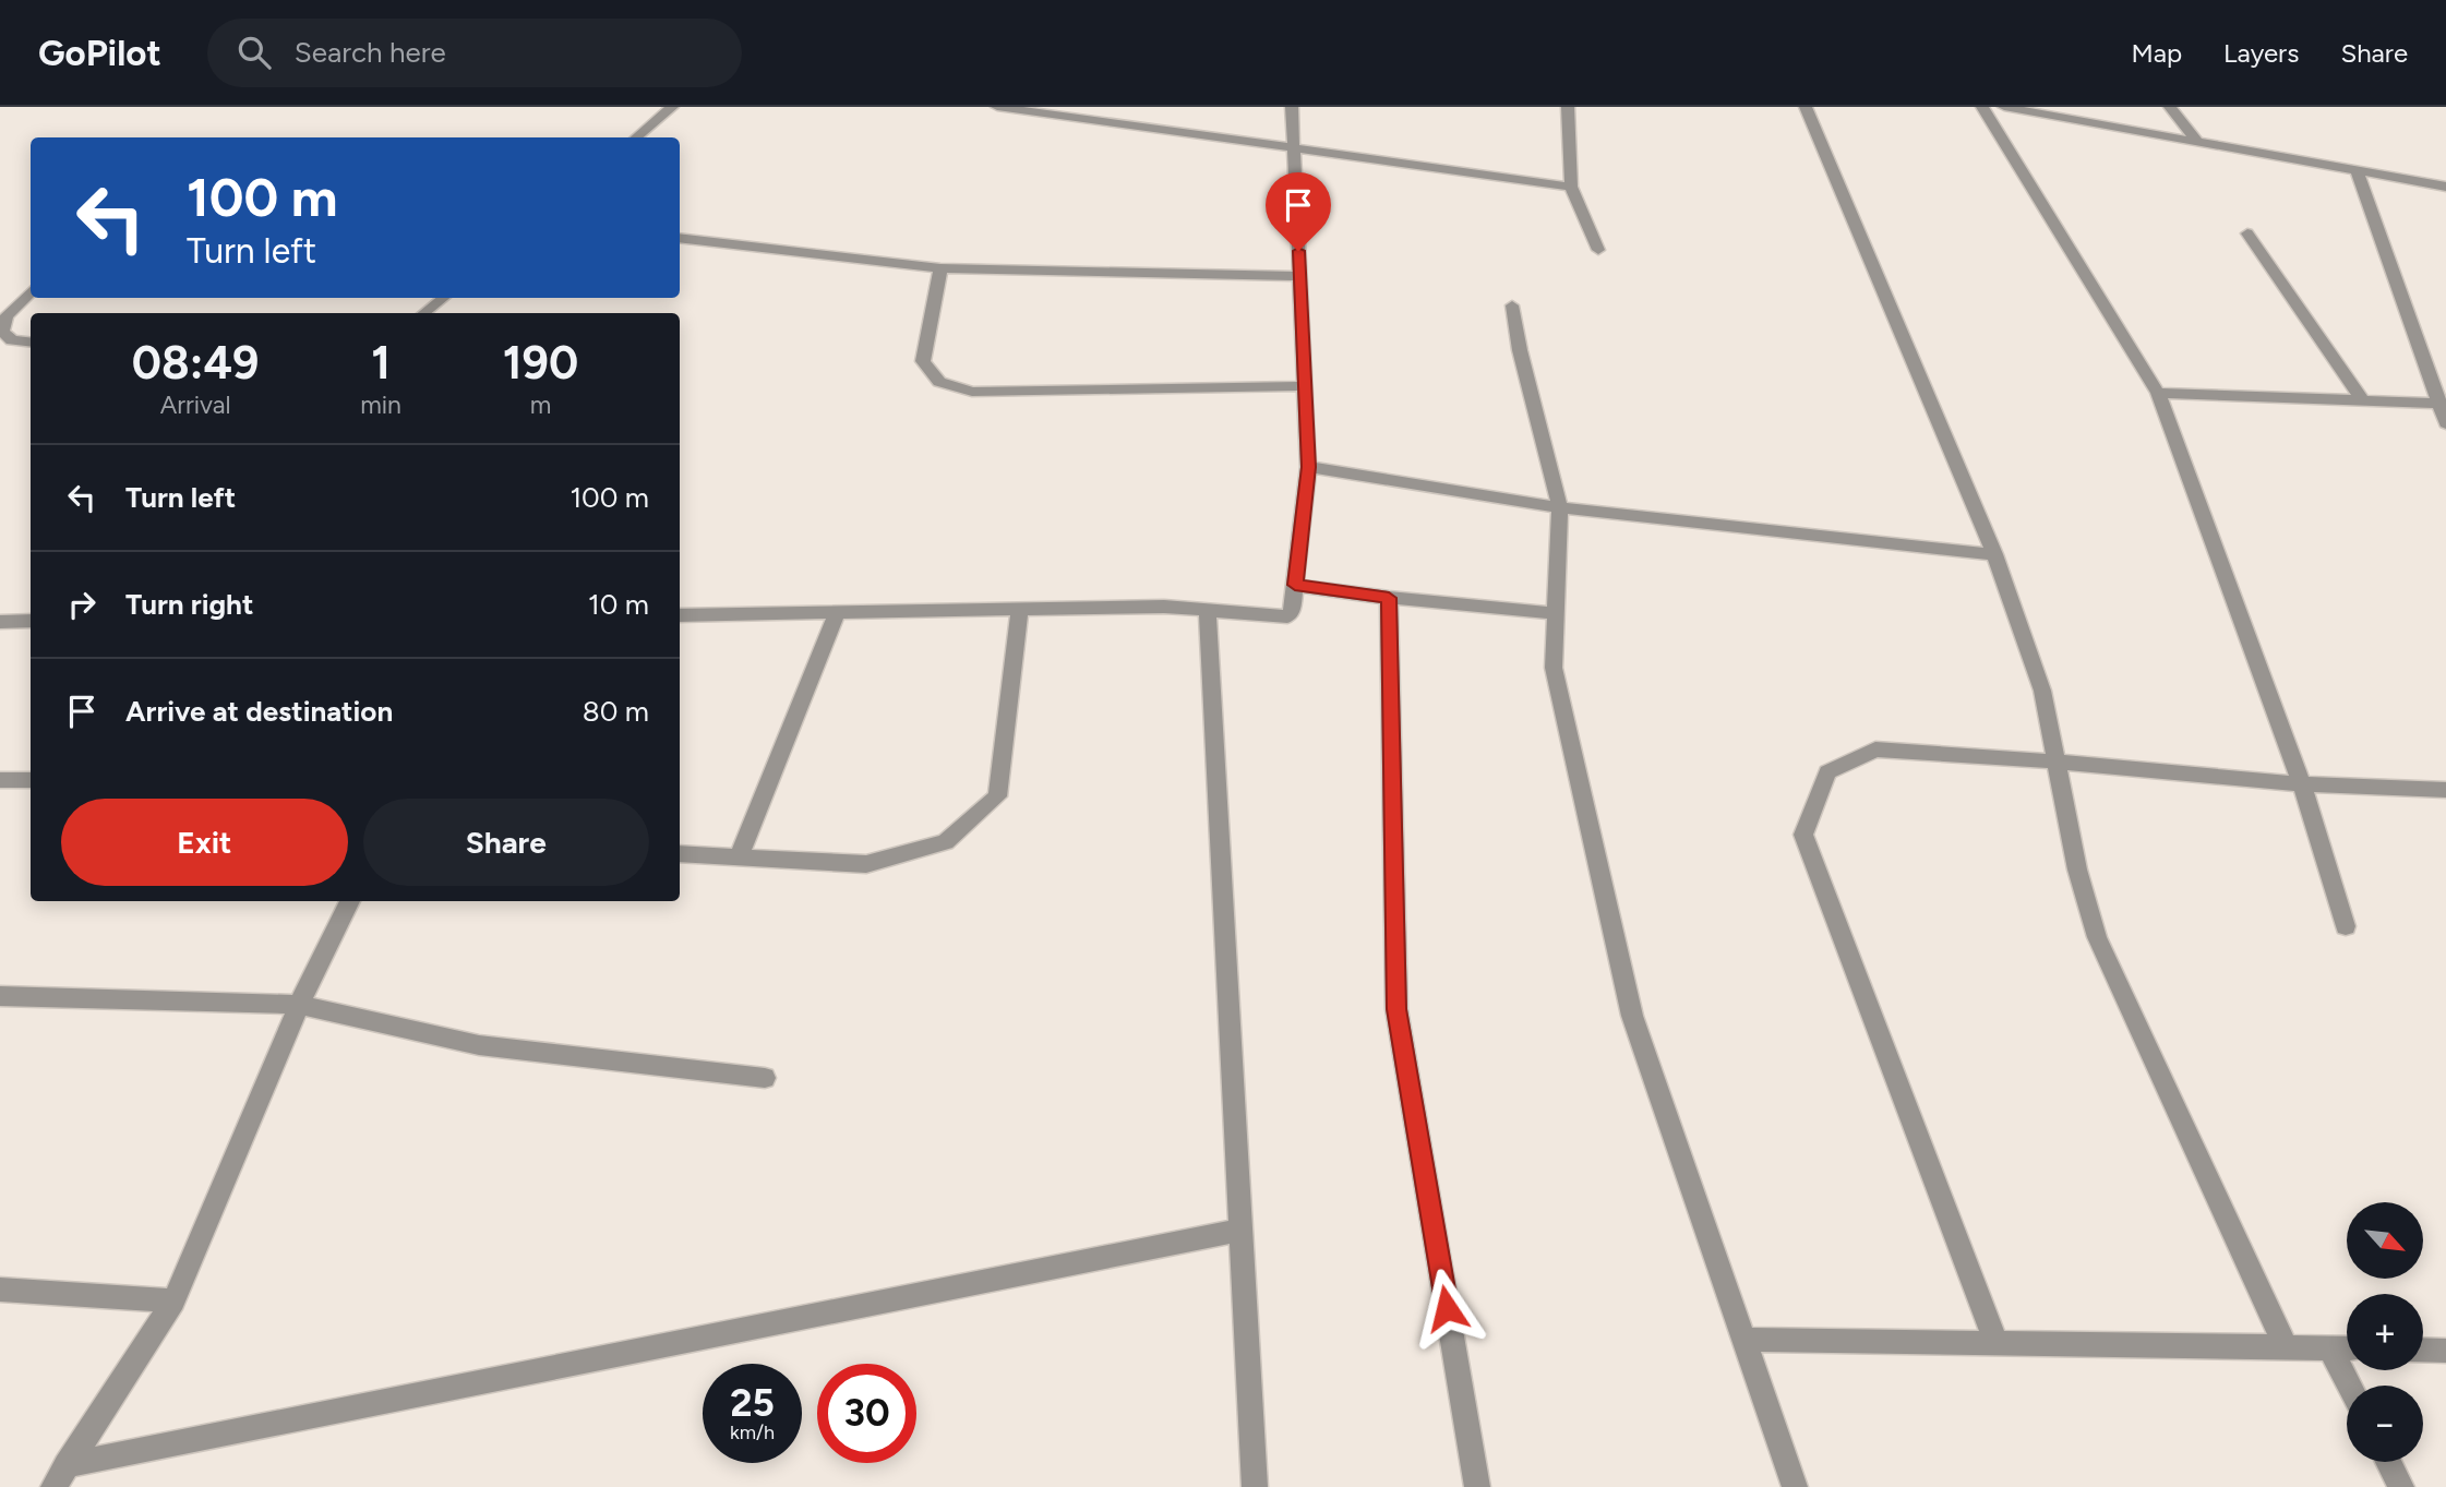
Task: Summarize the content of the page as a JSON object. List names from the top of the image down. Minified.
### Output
{"north":"bottom right","page":{"header":"GoPilot","search":"Search here","nav":["Map","Layers","Share"],"turn":["100 m","Turn left"],"eta":["08:49","Arrival","1","min","190","m"],"list":[{"name":"Turn left","value":"100 m"},{"name":"Turn right","value":"10 m"},{"name":"Arrive at destination","value":"80 m"}],"buttons":["Exit","Share"],"map_buttons":["+","−"],"speed":"25 km/h","limit":"30"}}
